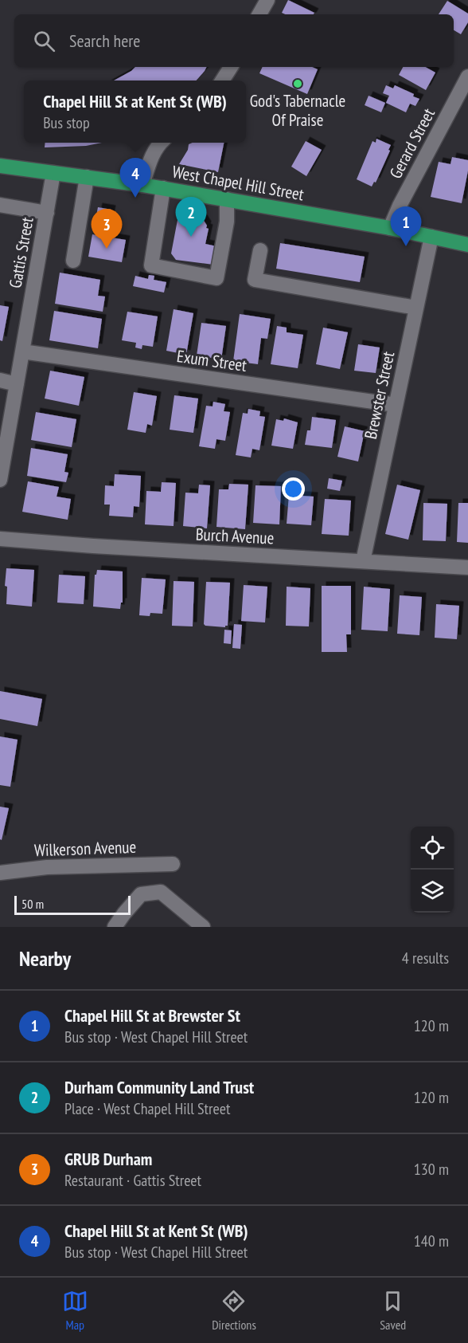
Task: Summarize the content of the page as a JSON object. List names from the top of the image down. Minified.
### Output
{"streets":{"main road":["West Chapel Hill Street"],"street":["Gerard Street","Gattis Street","Exum Street","Brewster Street","Burch Avenue","Wilkerson Avenue"]},"crossings":[["Gerard Street","West Chapel Hill Street"],["West Chapel Hill Street","Gattis Street"],["West Chapel Hill Street","Brewster Street"],["Gattis Street","Exum Street"],["Exum Street","Brewster Street"],["Brewster Street","Burch Avenue"]],"places":["God's Tabernacle Of Praise"],"scale_bar":"50 m","page":{"search":"Search here","popup":["Chapel Hill St at Kent St (WB)","Bus stop"],"pins":["4","2","1","3"],"scale":"50 m","heading":["Nearby","4 results"],"list":[{"mark":"1","name":"Chapel Hill St at Brewster St","note":"Bus stop · West Chapel Hill Street","value":"120 m"},{"mark":"2","name":"Durham Community Land Trust","note":"Place · West Chapel Hill Street","value":"120 m"},{"mark":"3","name":"GRUB Durham","note":"Restaurant · Gattis Street","value":"130 m"},{"mark":"4","name":"Chapel Hill St at Kent St (WB)","note":"Bus stop · West Chapel Hill Street","value":"140 m"}],"nav":["Map","Directions","Saved"]}}
